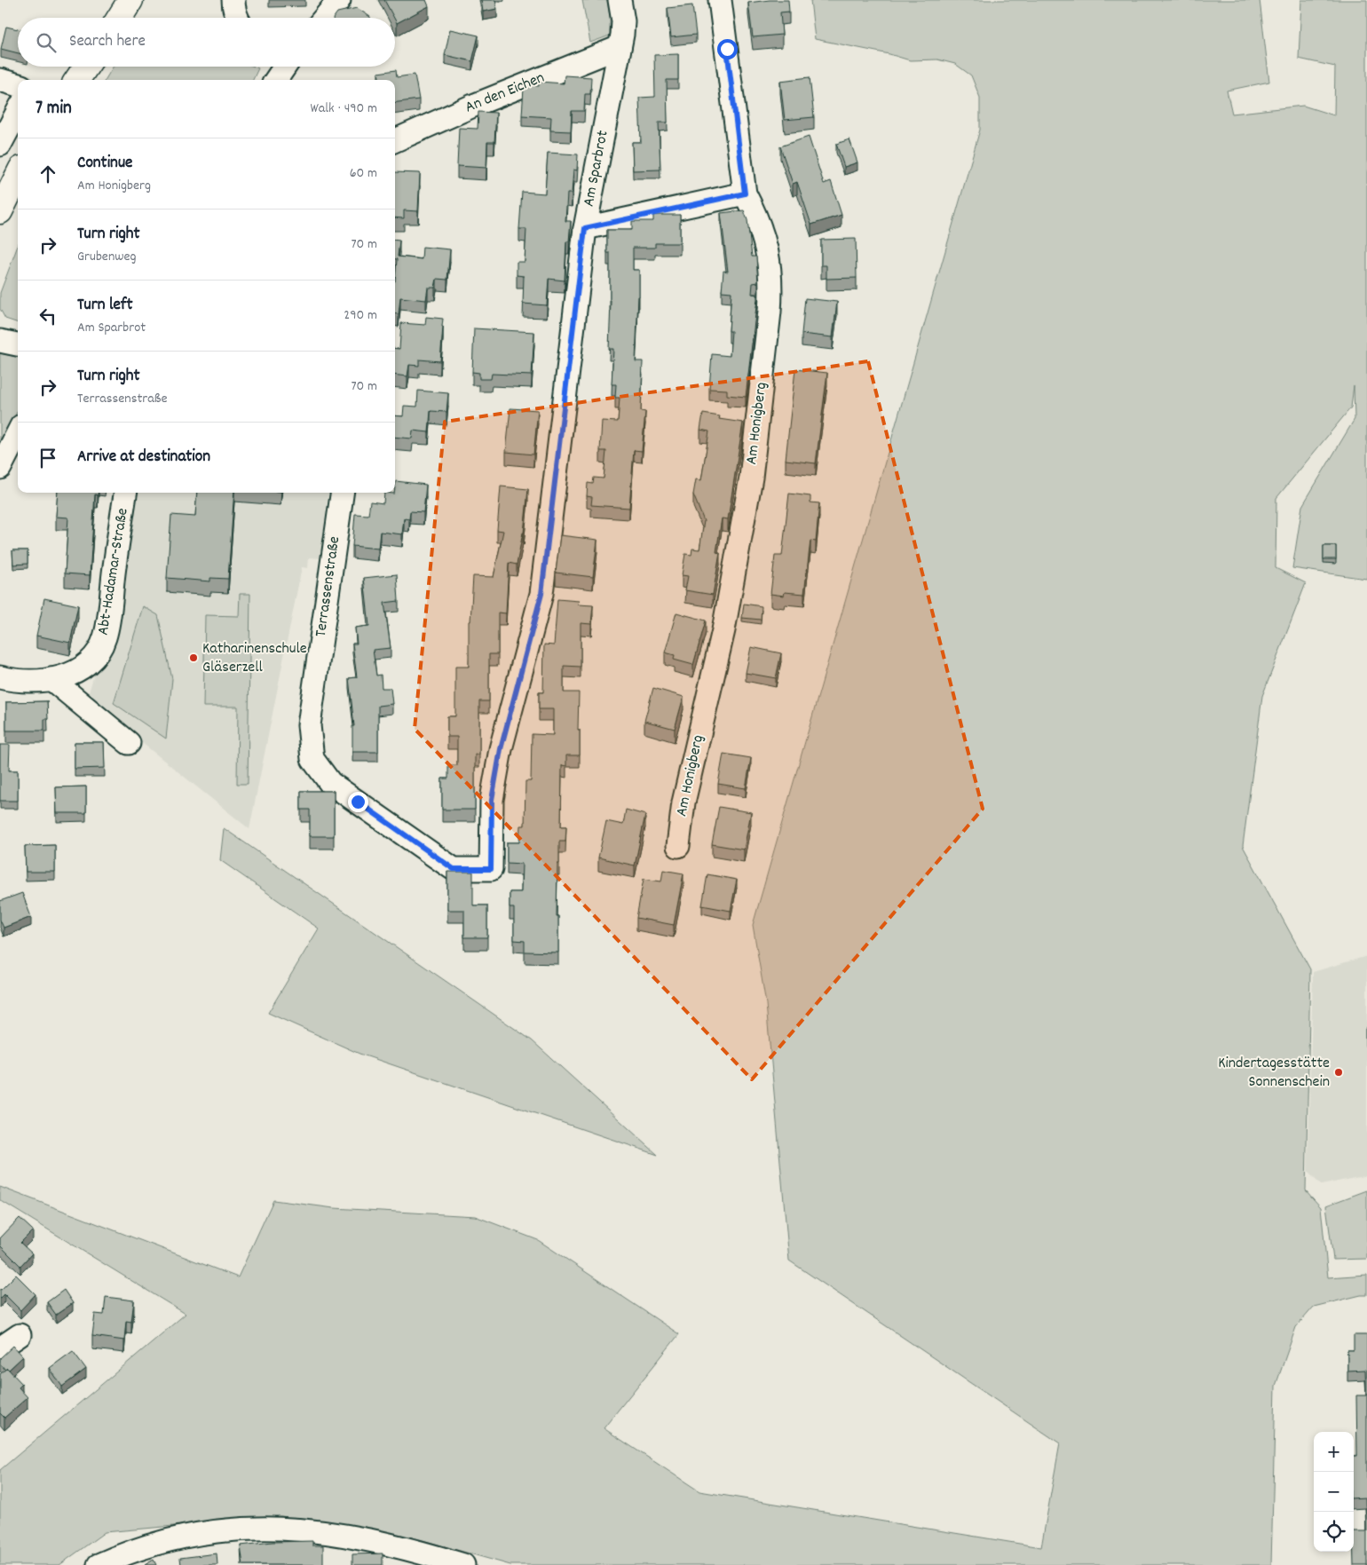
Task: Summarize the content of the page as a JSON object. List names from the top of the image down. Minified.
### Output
{"streets":{"street":["An den Eichen","Am Sparbrot","Am Honigberg","Abt-Hadamar-Straße","Terrassenstraße"]},"crossings":[["An den Eichen","Am Sparbrot"],["Am Sparbrot","Terrassenstraße"]],"places":["Katharinenschule Gläserzell","Kindertagesstätte Sonnenschein"],"page":{"search":"Search here","heading":["7 min","Walk · 490 m"],"list":[["Continue","Am Honigberg","60 m"],["Turn right","Grubenweg","70 m"],["Turn left","Am Sparbrot","290 m"],["Turn right","Terrassenstraße","70 m"],"Arrive at destination"],"map_buttons":["+","−"]}}
